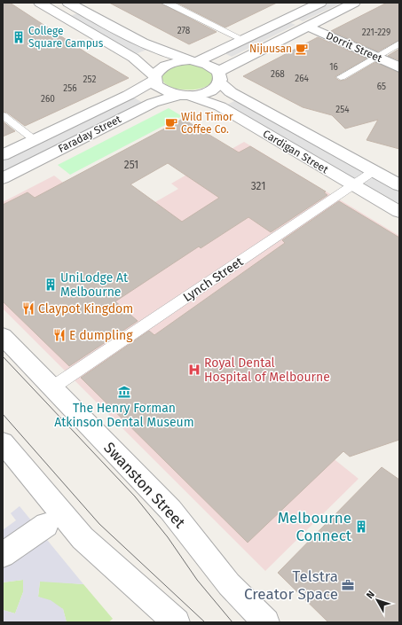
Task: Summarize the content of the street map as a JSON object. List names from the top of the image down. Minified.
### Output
{"streets":{"street":["Dorrit Street","Faraday Street","Cardigan Street","Swanston Street"],"lane":["Lynch Street"]},"crossings":[["Faraday Street","Cardigan Street"],["Cardigan Street","Lynch Street"],["Lynch Street","Swanston Street"]],"places":{"building":["College Square Campus","UniLodge At Melbourne","Melbourne Connect"],"cafe":["Nijuusan","Wild Timor Coffee Co."],"restaurant":["Claypot Kingdom","E dumpling"],"hospital":["Royal Dental Hospital of Melbourne"],"museum":["The Henry Forman Atkinson Dental Museum"],"office":["Telstra Creator Space"]},"house_numbers":["278","221-229","16","268","264","252","65","256","260","254","251","321"],"north":"top left"}
